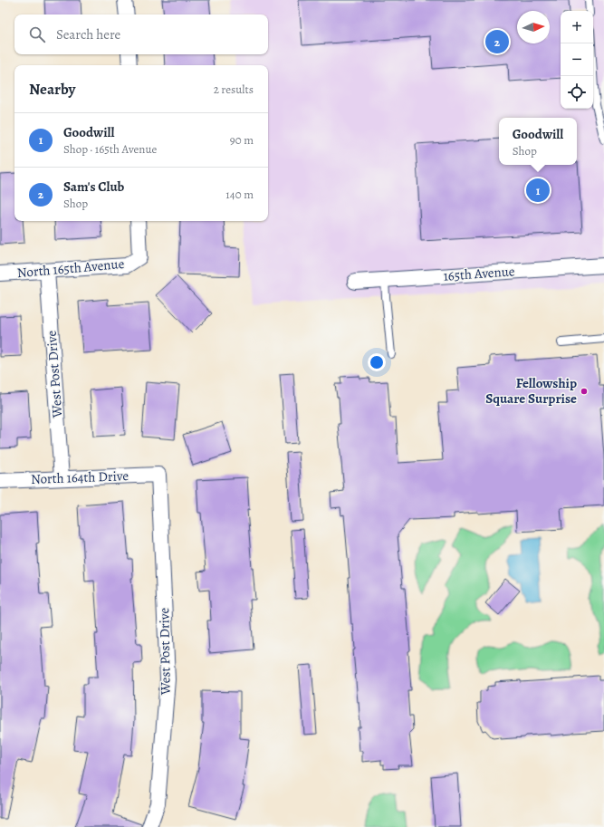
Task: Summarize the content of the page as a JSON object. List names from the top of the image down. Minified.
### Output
{"streets":{"street":["North 165th Avenue","165th Avenue","West Post Drive","North 164th Drive"]},"crossings":[["North 165th Avenue","West Post Drive"],["West Post Drive","North 164th Drive"]],"places":["Fellowship Square Surprise"],"north":"right","page":{"map_buttons":["+","−"],"search":"Search here","pins":["2","1"],"heading":["Nearby","2 results"],"list":[{"mark":"1","name":"Goodwill","note":"Shop · 165th Avenue","value":"90 m"},{"mark":"2","name":"Sam's Club","note":"Shop","value":"140 m"}],"popup":["Goodwill","Shop"]}}
